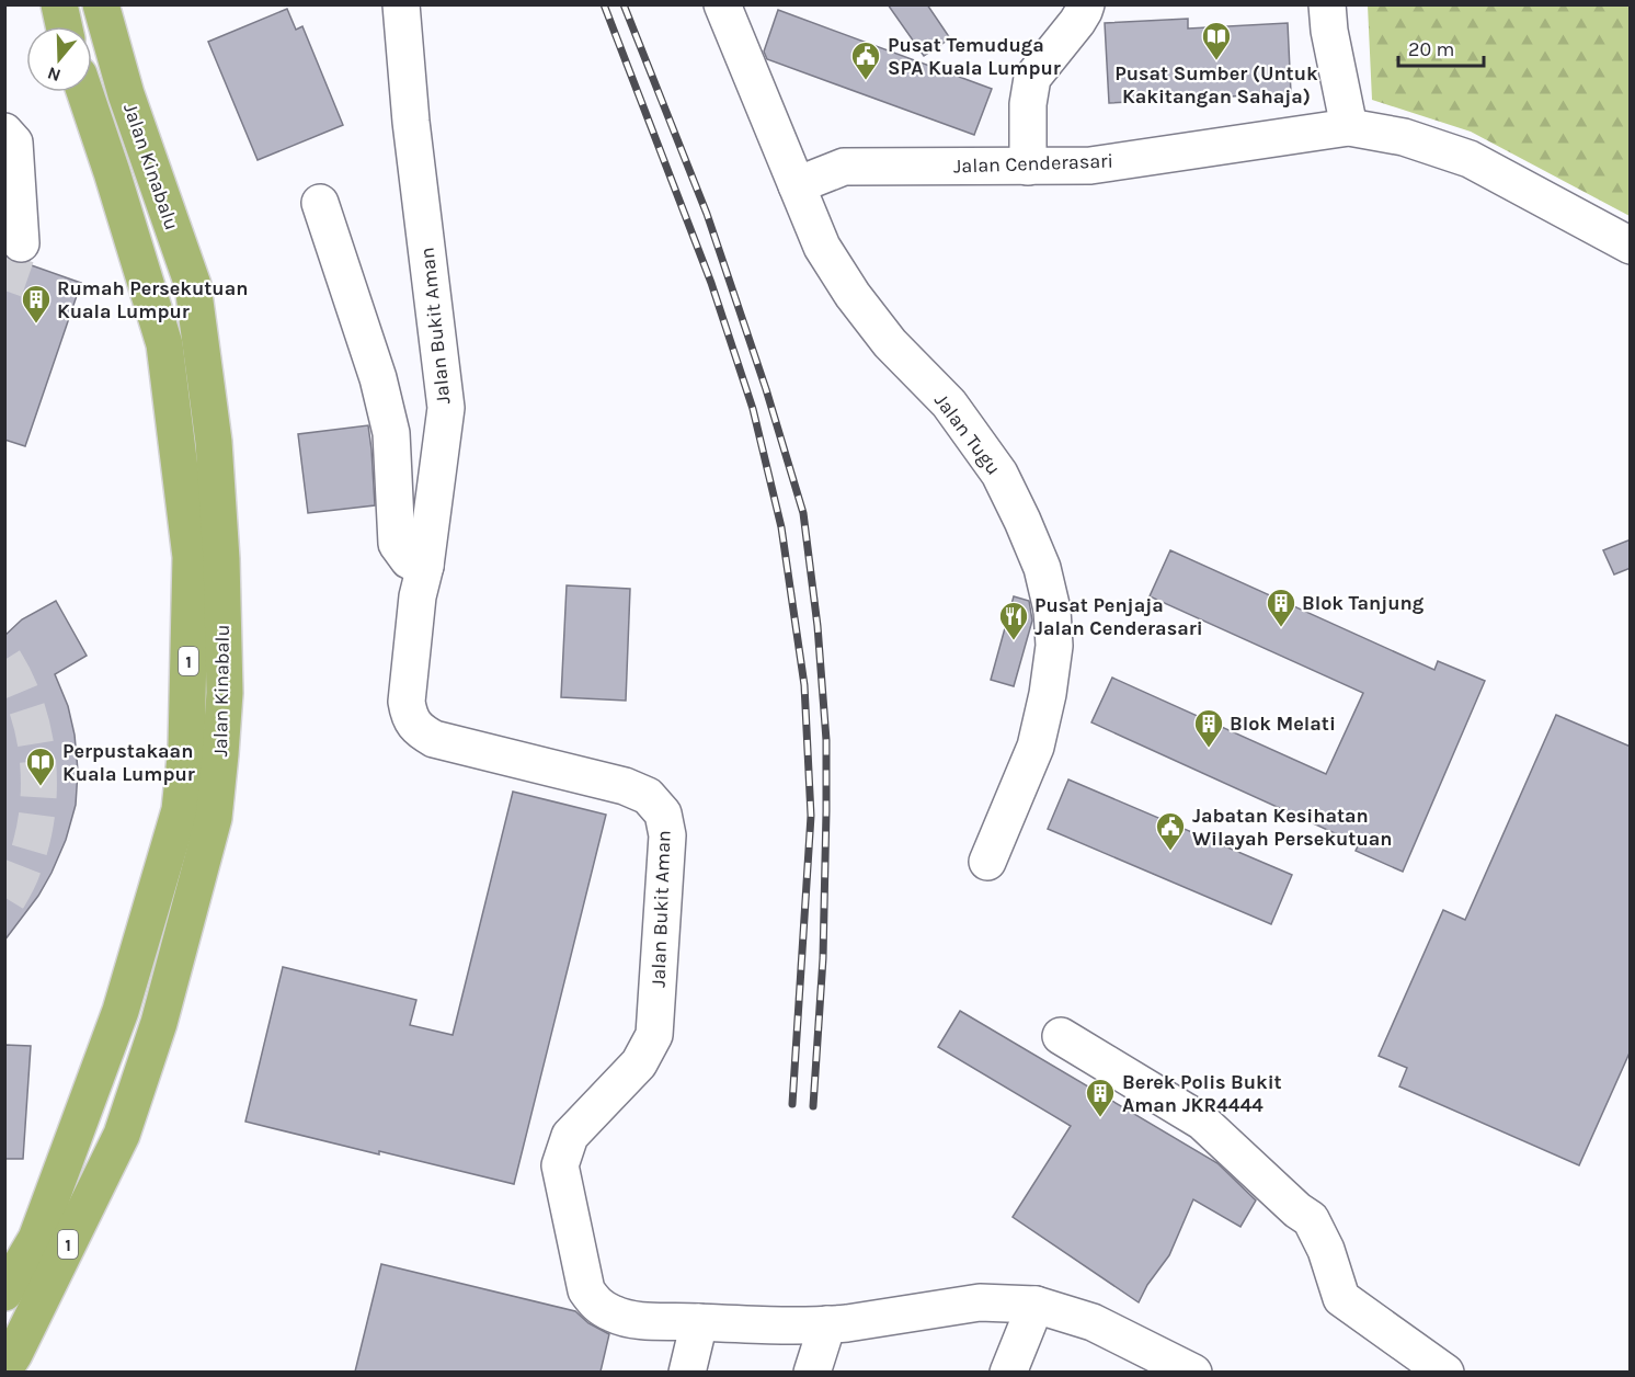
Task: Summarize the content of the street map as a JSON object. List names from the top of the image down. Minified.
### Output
{"streets":{"highway":["Jalan Kinabalu","1"],"street":["Jalan Cenderasari","Jalan Bukit Aman","Jalan Tugu"]},"crossings":[["Jalan Cenderasari","Jalan Tugu"],["Jalan Kinabalu","1"]],"places":{"library":["Pusat Sumber (Untuk Kakitangan Sahaja)","Perpustakaan Kuala Lumpur"],"public building":["Pusat Temuduga SPA Kuala Lumpur","Jabatan Kesihatan Wilayah Persekutuan"],"building":["Rumah Persekutuan Kuala Lumpur","Blok Tanjung","Blok Melati","Berek Polis Bukit Aman JKR4444"],"restaurant":["Pusat Penjaja Jalan Cenderasari"]},"scale_bar":"20 m","north":"bottom"}
